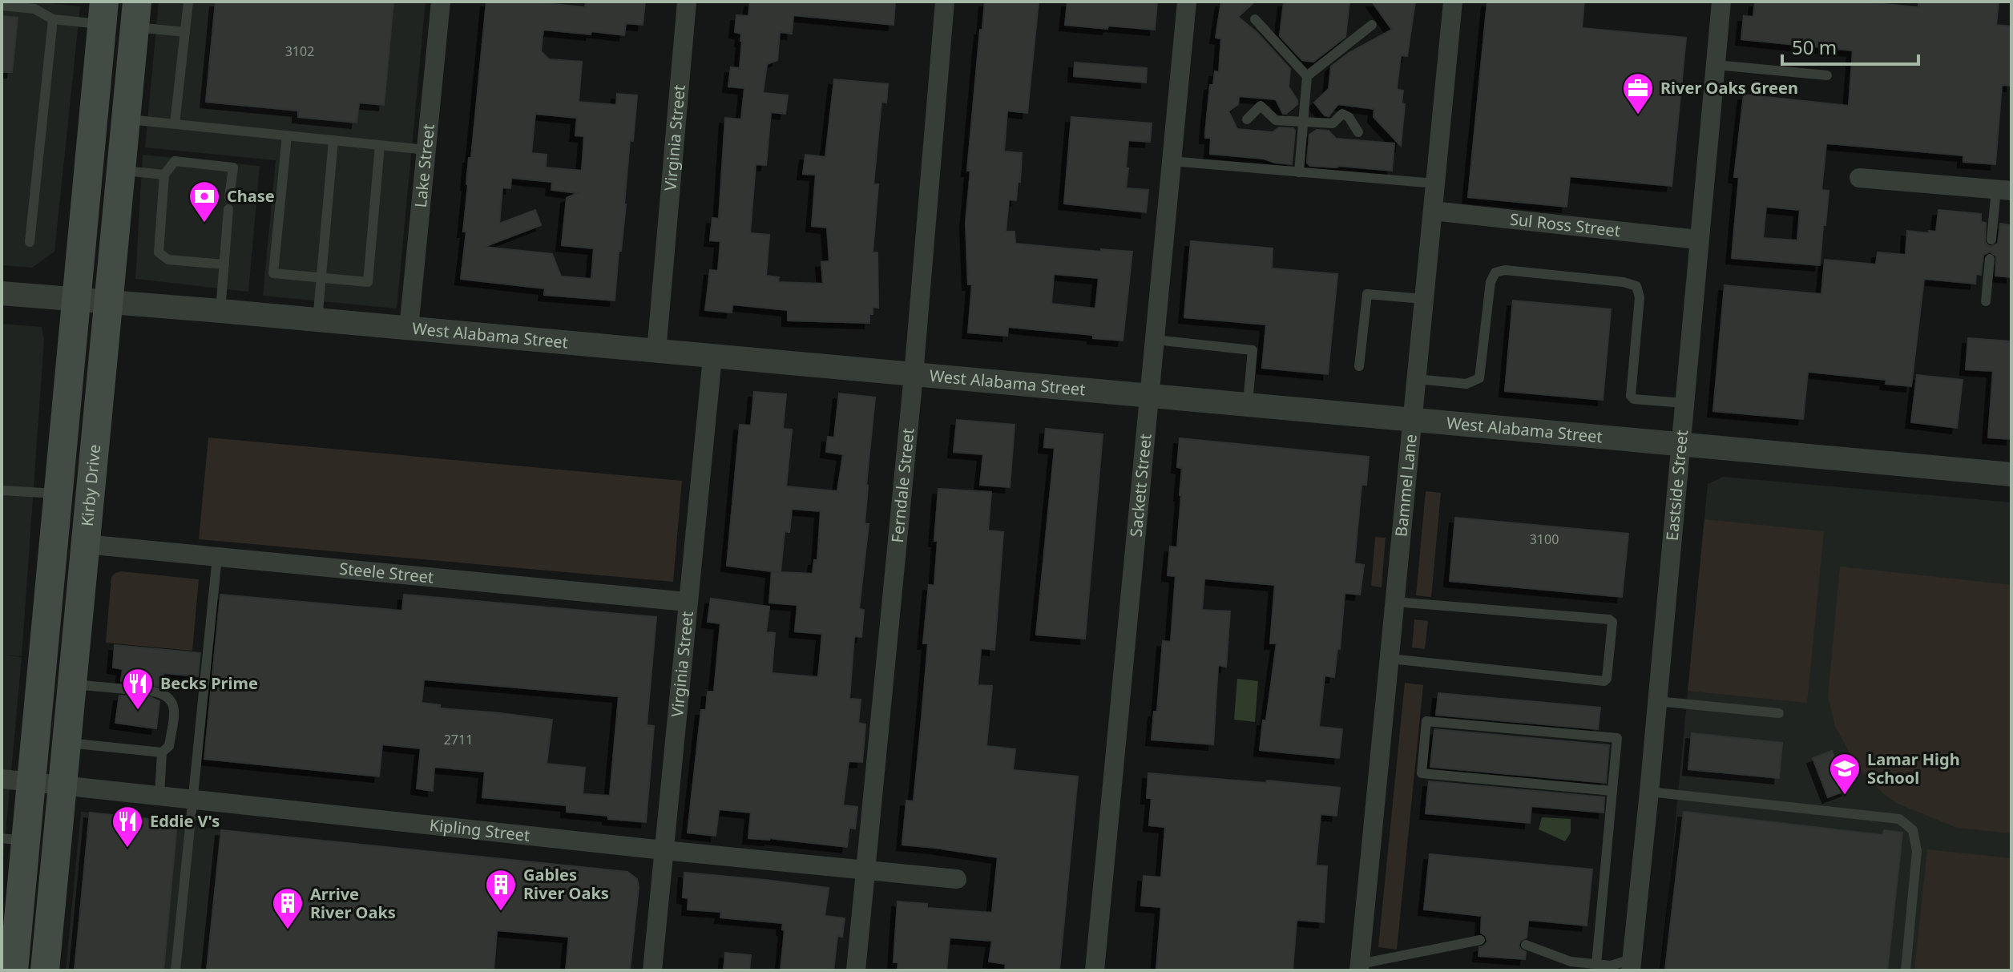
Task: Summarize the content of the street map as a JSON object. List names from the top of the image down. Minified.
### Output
{"streets":{"main road":["Kirby Drive"],"street":["Virginia Street","Lake Street","Sul Ross Street","West Alabama Street","Sackett Street","Bammel Lane","Ferndale Street","Eastside Street","Steele Street","Kipling Street"]},"crossings":[["Virginia Street","West Alabama Street"],["Virginia Street","Steele Street"],["Virginia Street","Kipling Street"],["Lake Street","West Alabama Street"],["Sul Ross Street","Bammel Lane"],["Sul Ross Street","Eastside Street"],["West Alabama Street","Kirby Drive"],["West Alabama Street","Sackett Street"],["West Alabama Street","Bammel Lane"],["West Alabama Street","Ferndale Street"],["West Alabama Street","Eastside Street"],["Kirby Drive","Steele Street"],["Kirby Drive","Kipling Street"],["Ferndale Street","Kipling Street"]],"places":{"office":["River Oaks Green"],"bank":["Chase"],"restaurant":["Becks Prime","Eddie V's"],"school or university":["Lamar High School"],"building":["Gables River Oaks","Arrive River Oaks"]},"house_numbers":["3102","3100","2711"],"scale_bar":"50 m"}
